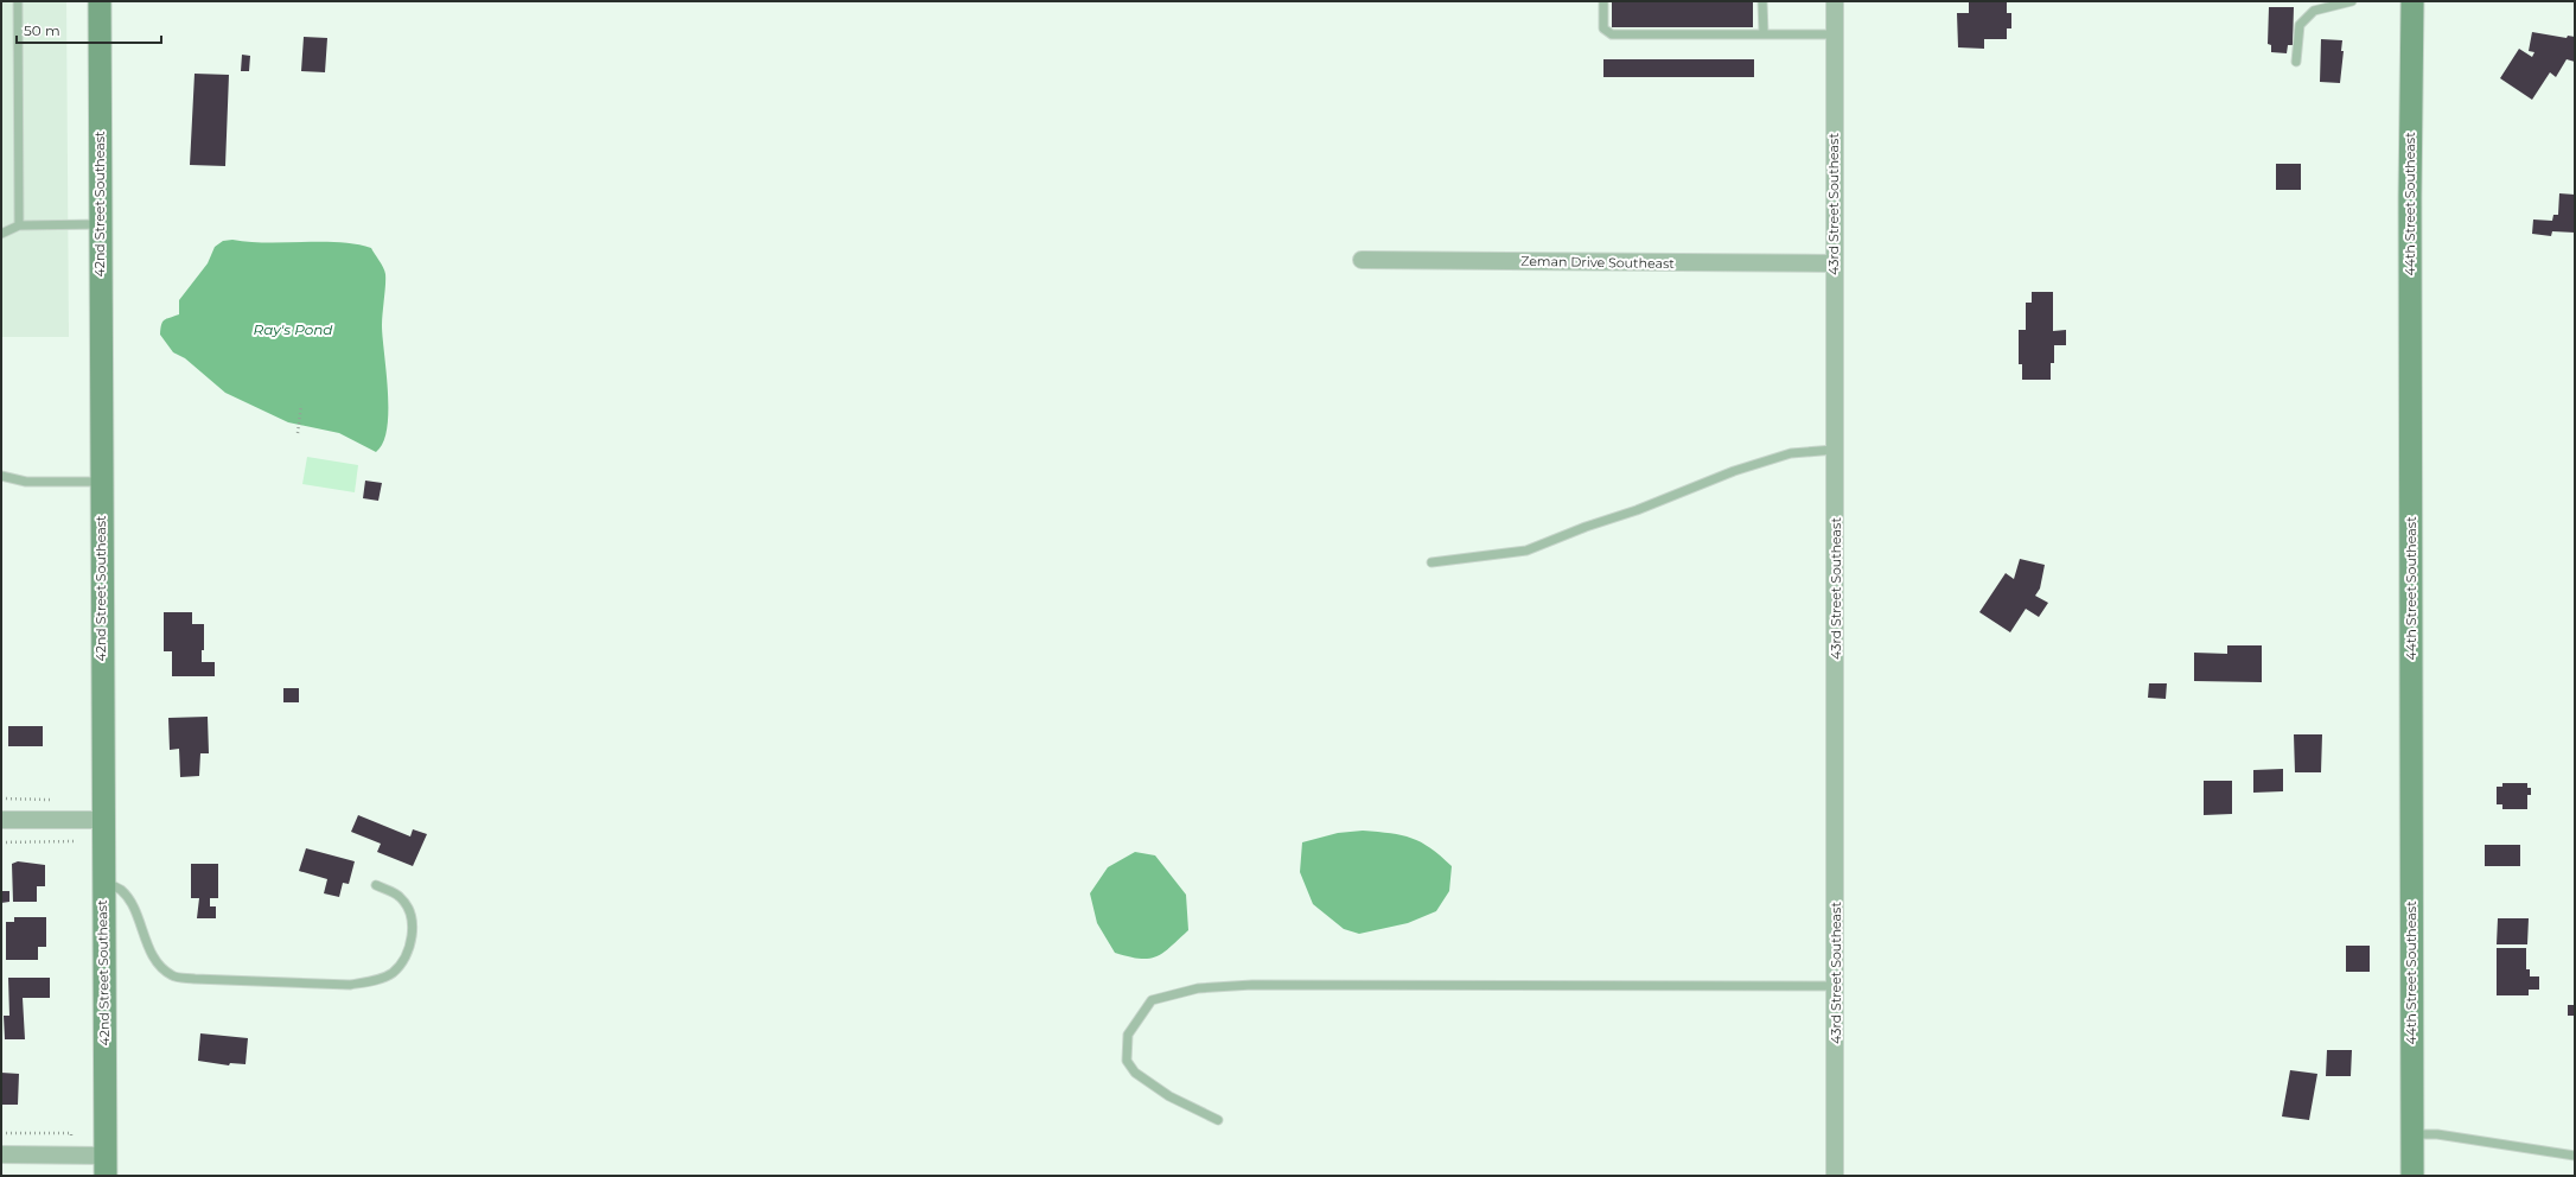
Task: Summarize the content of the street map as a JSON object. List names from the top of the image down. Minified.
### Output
{"streets":{"street":["42nd Street Southeast","43rd Street Southeast","44th Street Southeast","Zeman Drive Southeast"]},"crossings":[["43rd Street Southeast","Zeman Drive Southeast"]],"water":["Ray's Pond"],"scale_bar":"50 m"}
